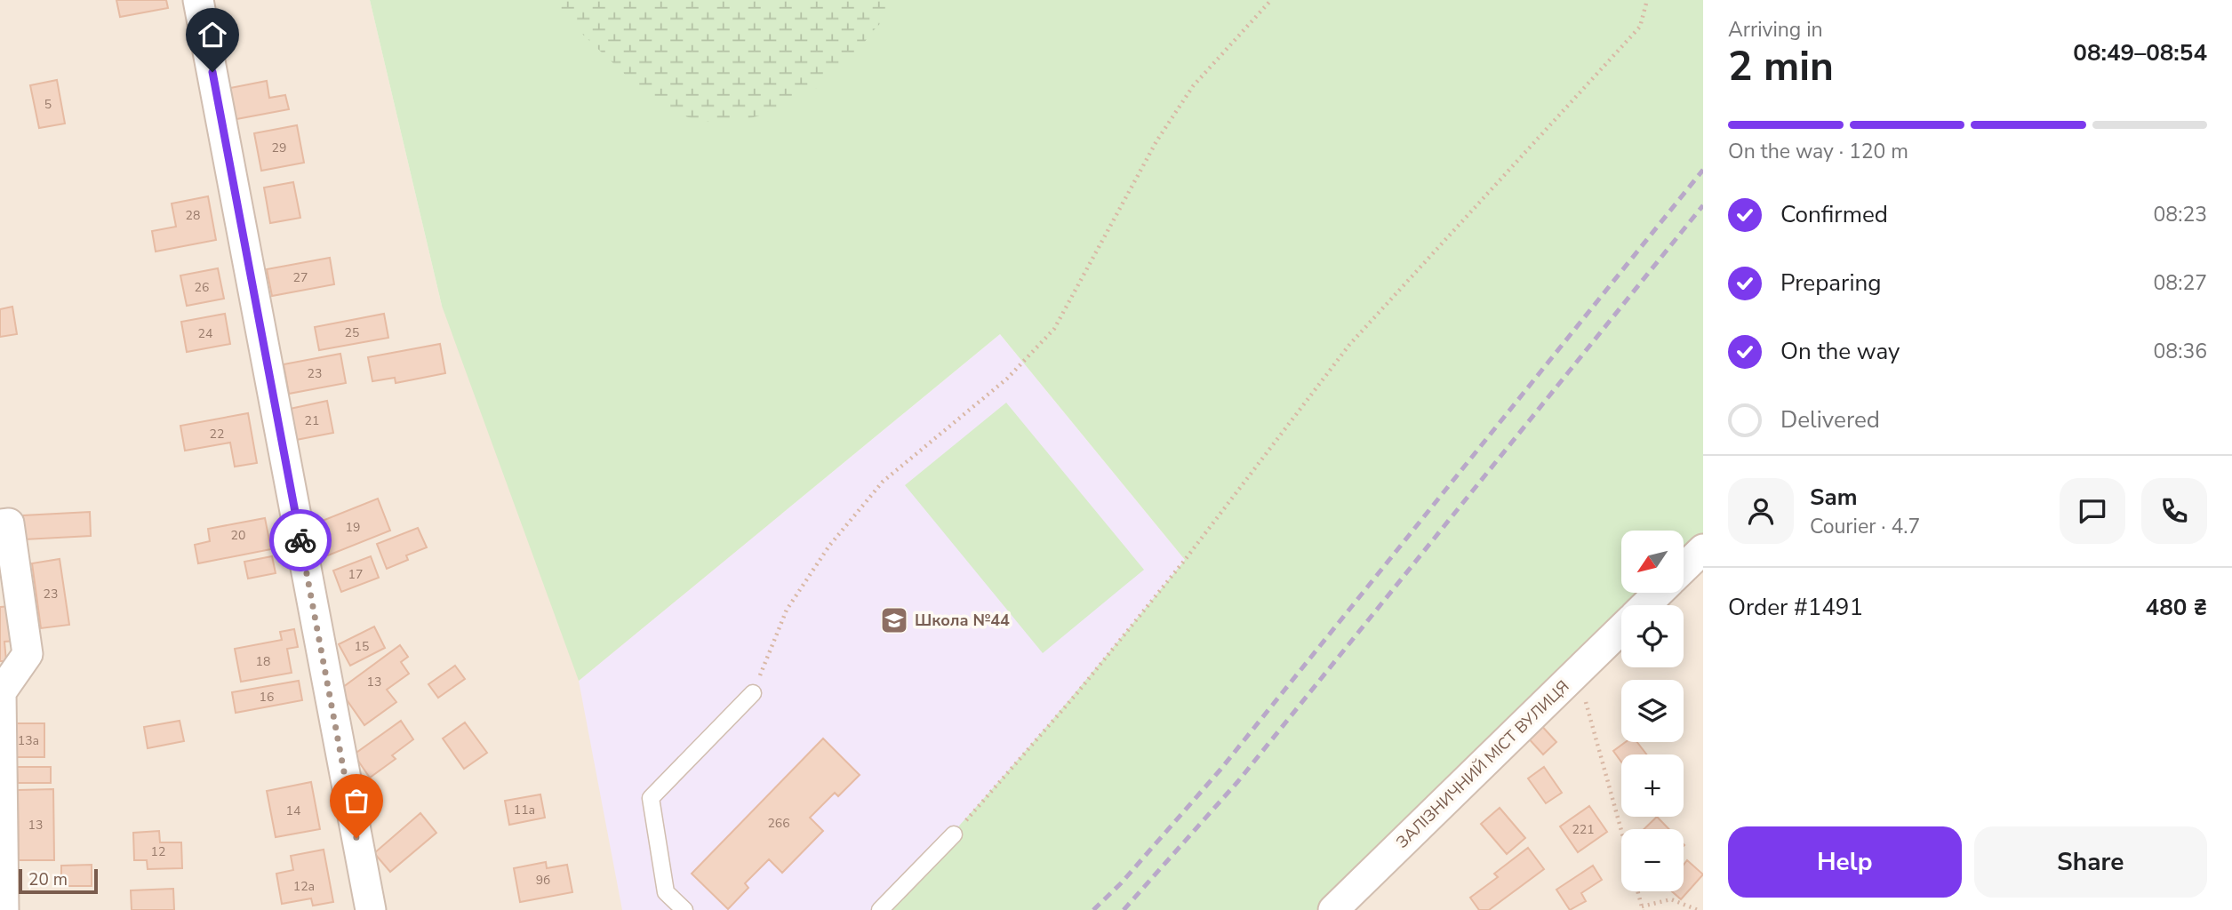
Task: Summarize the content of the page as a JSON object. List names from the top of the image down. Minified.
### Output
{"streets":{"street":["ЗАЛІЗНИЧНИЙ МІСТ ВУЛИЦЯ"]},"places":{"school or university":["Школа №44"]},"house_numbers":["5","29","28","27","26","25","24","23","21","22","19","20","17","23","15","18","13","16","13а","11а","14","266","13","221","12","9б","12а"],"scale_bar":"20 m","north":"bottom left","page":{"heading":["2 min","Arriving in","08:49–08:54"],"panel":["Sam","Courier · 4.7","Order #1491","480 ₴"],"bar":"On the way · 120 m","list":[["Confirmed","08:23"],["Preparing","08:27"],["On the way","08:36"],"Delivered"],"map_buttons":["+","−"],"buttons":["Help","Share"],"scale":"20 m"}}
